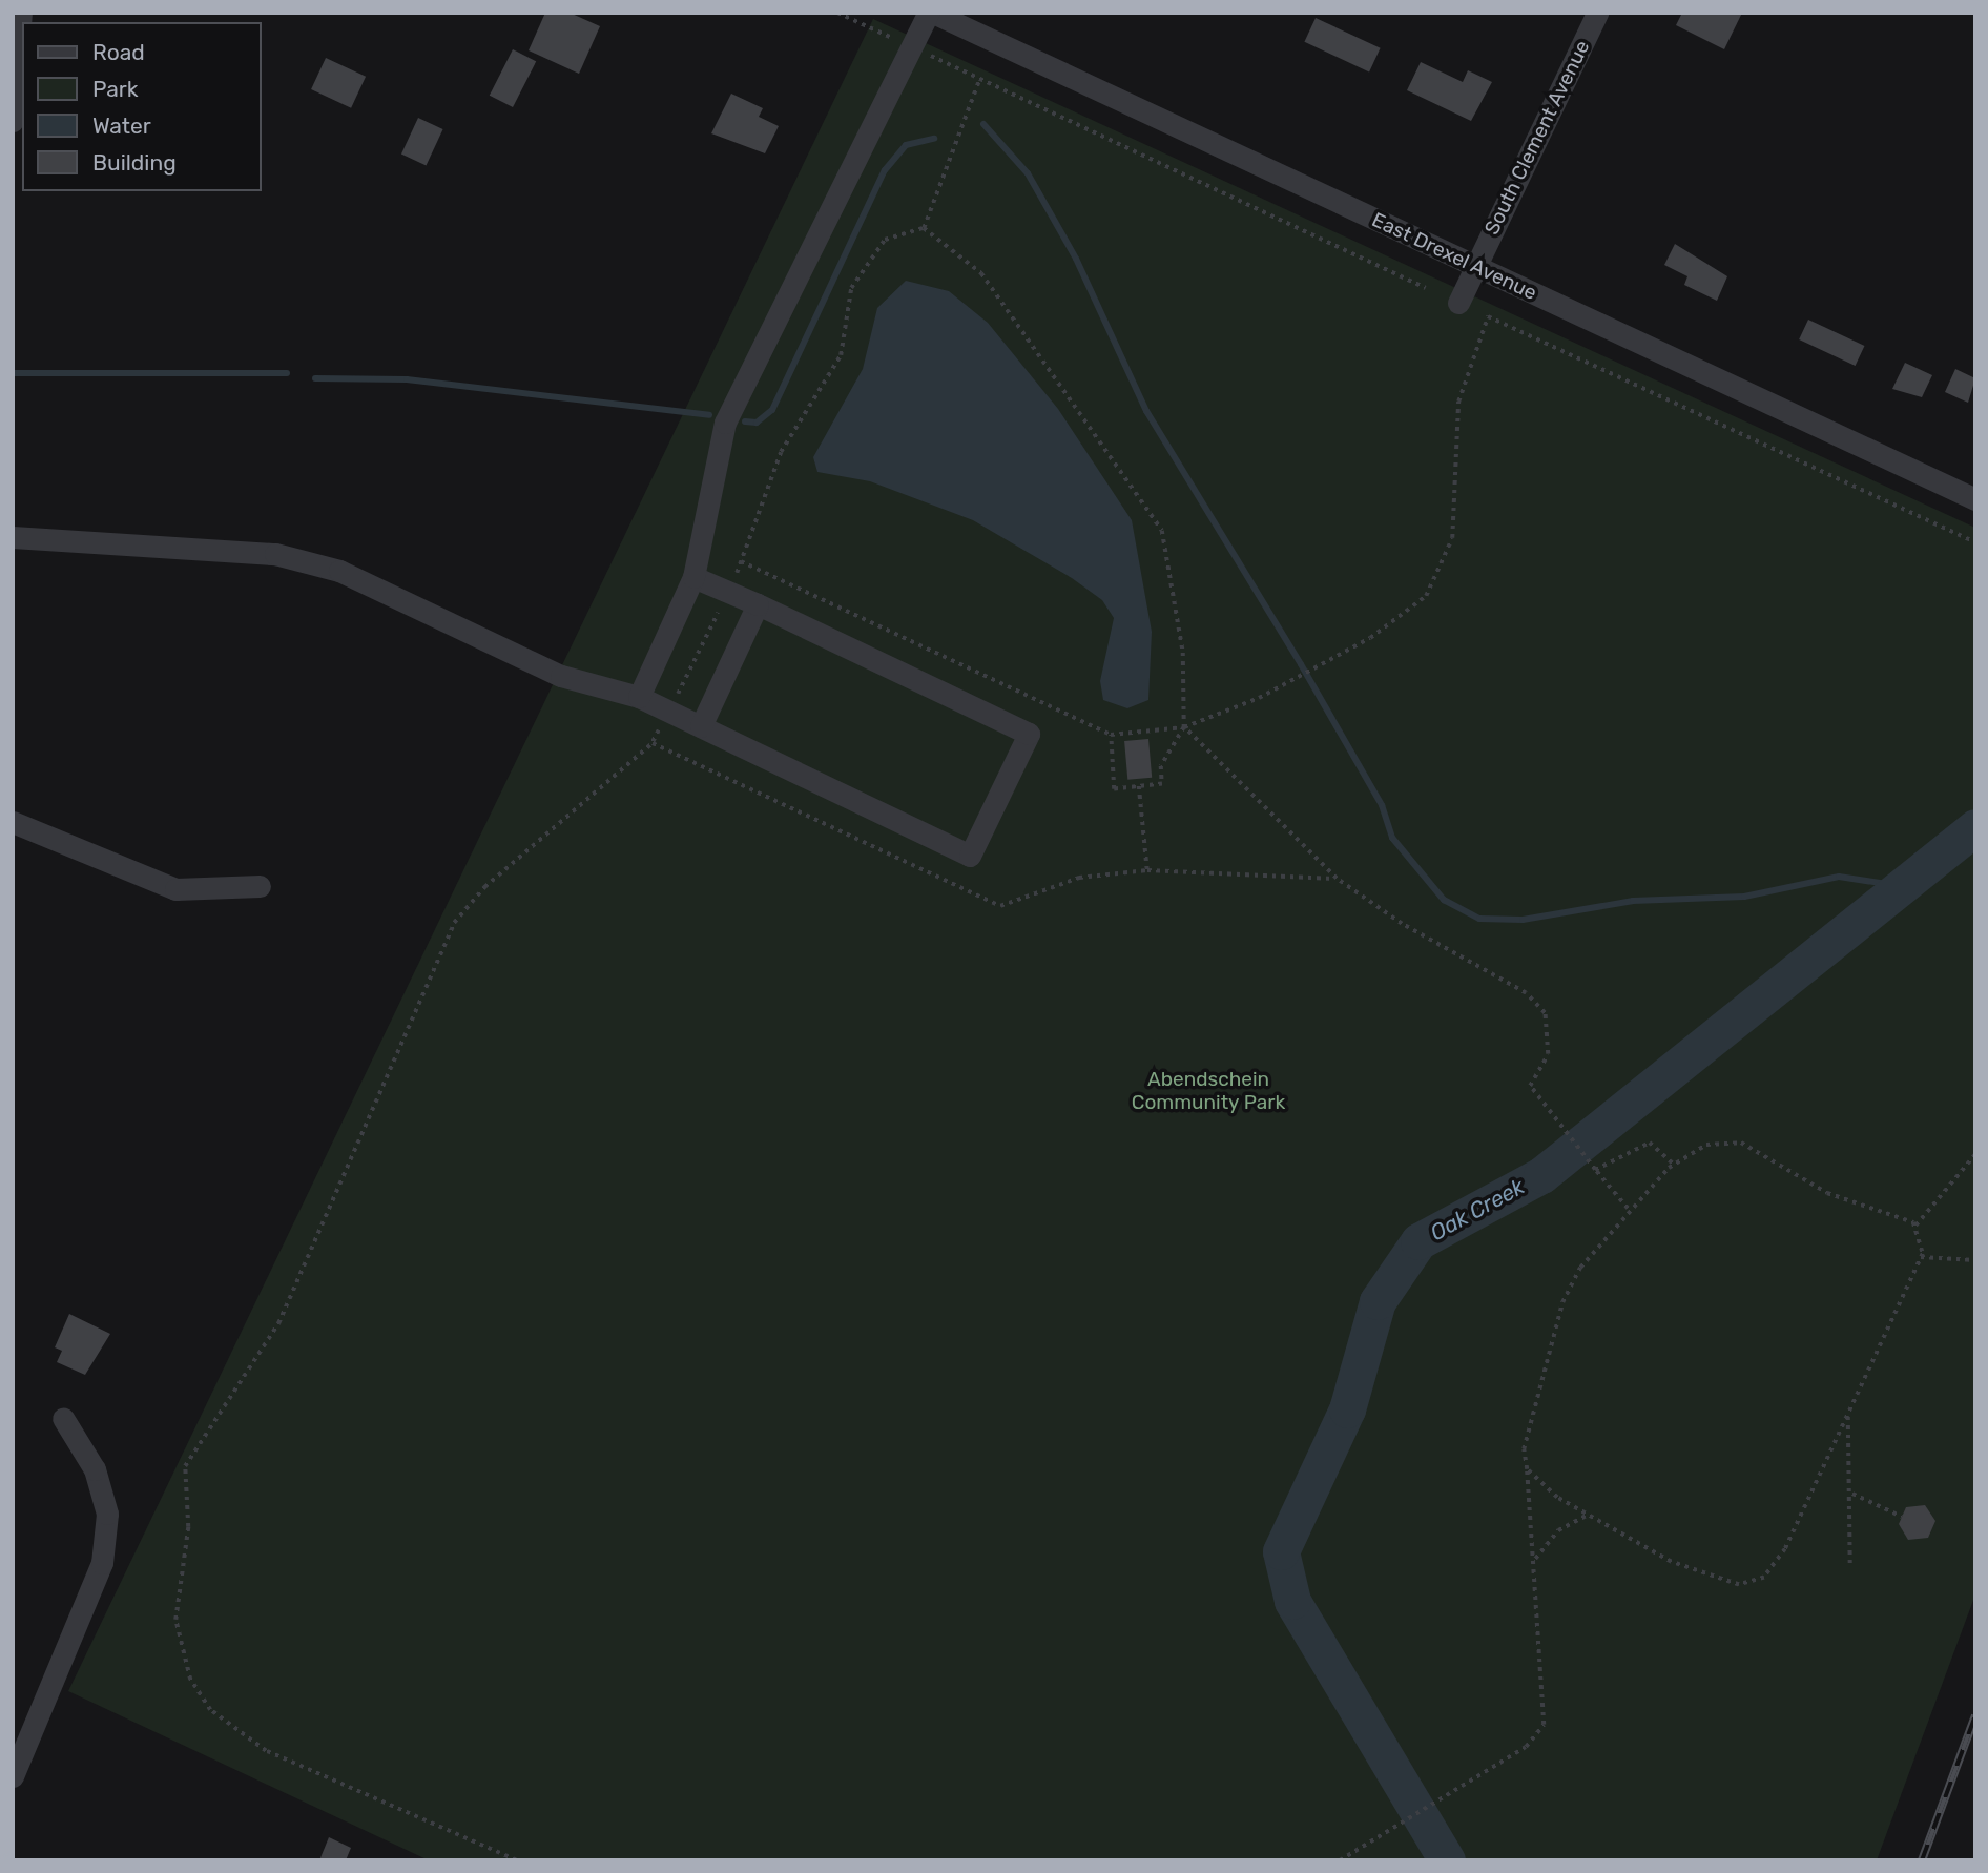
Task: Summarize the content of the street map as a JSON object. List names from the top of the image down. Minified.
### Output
{"streets":{"street":["South Clement Avenue","East Drexel Avenue"]},"crossings":[["South Clement Avenue","East Drexel Avenue"]],"water":["Oak Creek"],"parks":["Abendschein Community Park"],"legend":["Road","Park","Water","Building"]}
